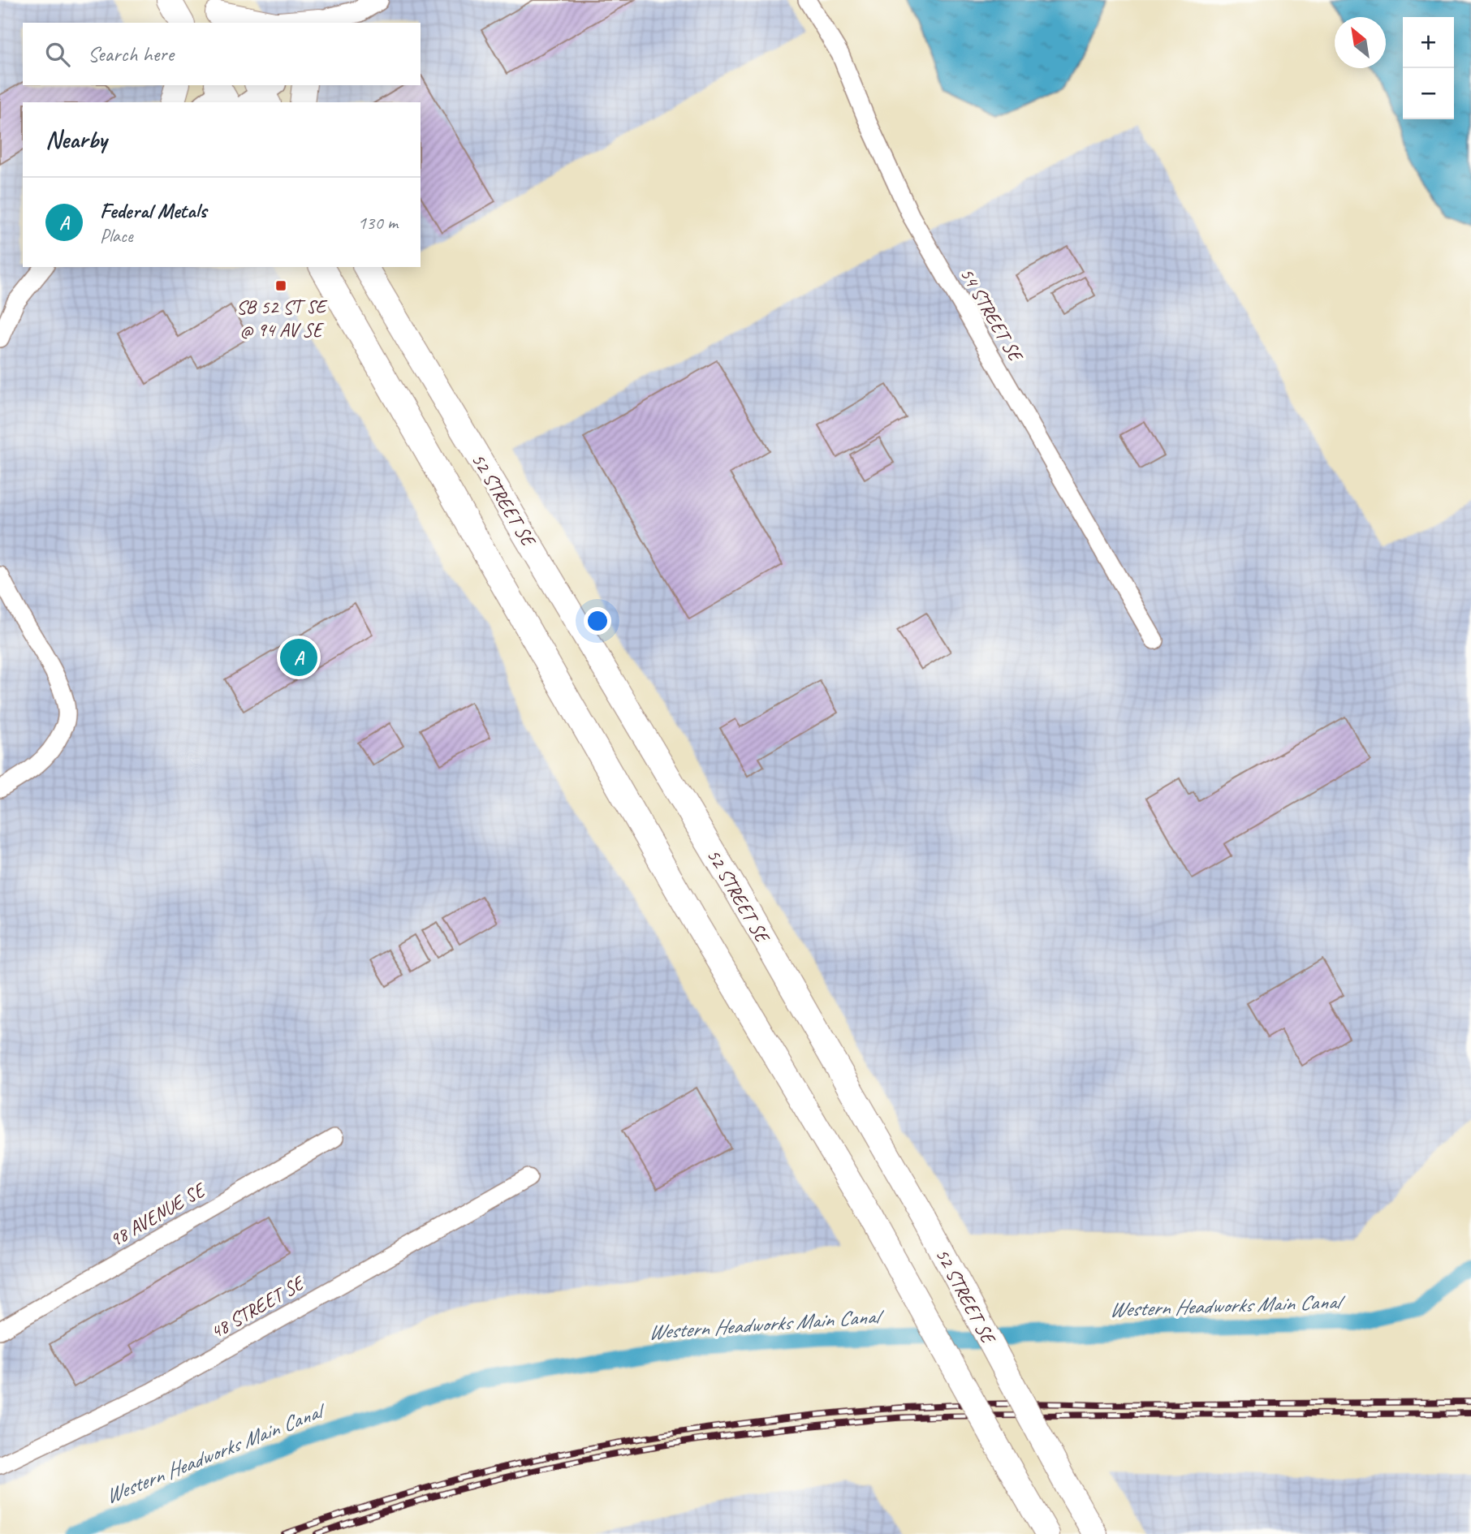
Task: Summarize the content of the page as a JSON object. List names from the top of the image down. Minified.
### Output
{"streets":{"main road":["52 STREET SE"],"street":["54 STREET SE","98 AVENUE SE","48 STREET SE"]},"water":["Western Headworks Main Canal"],"places":{"transit":["SB 52 ST SE @ 94 AV SE"]},"north":"top left","page":{"map_buttons":["+","−"],"search":"Search here","heading":"Nearby","list":[{"mark":"A","name":"Federal Metals","note":"Place","value":"130 m"}],"pins":"A"}}
